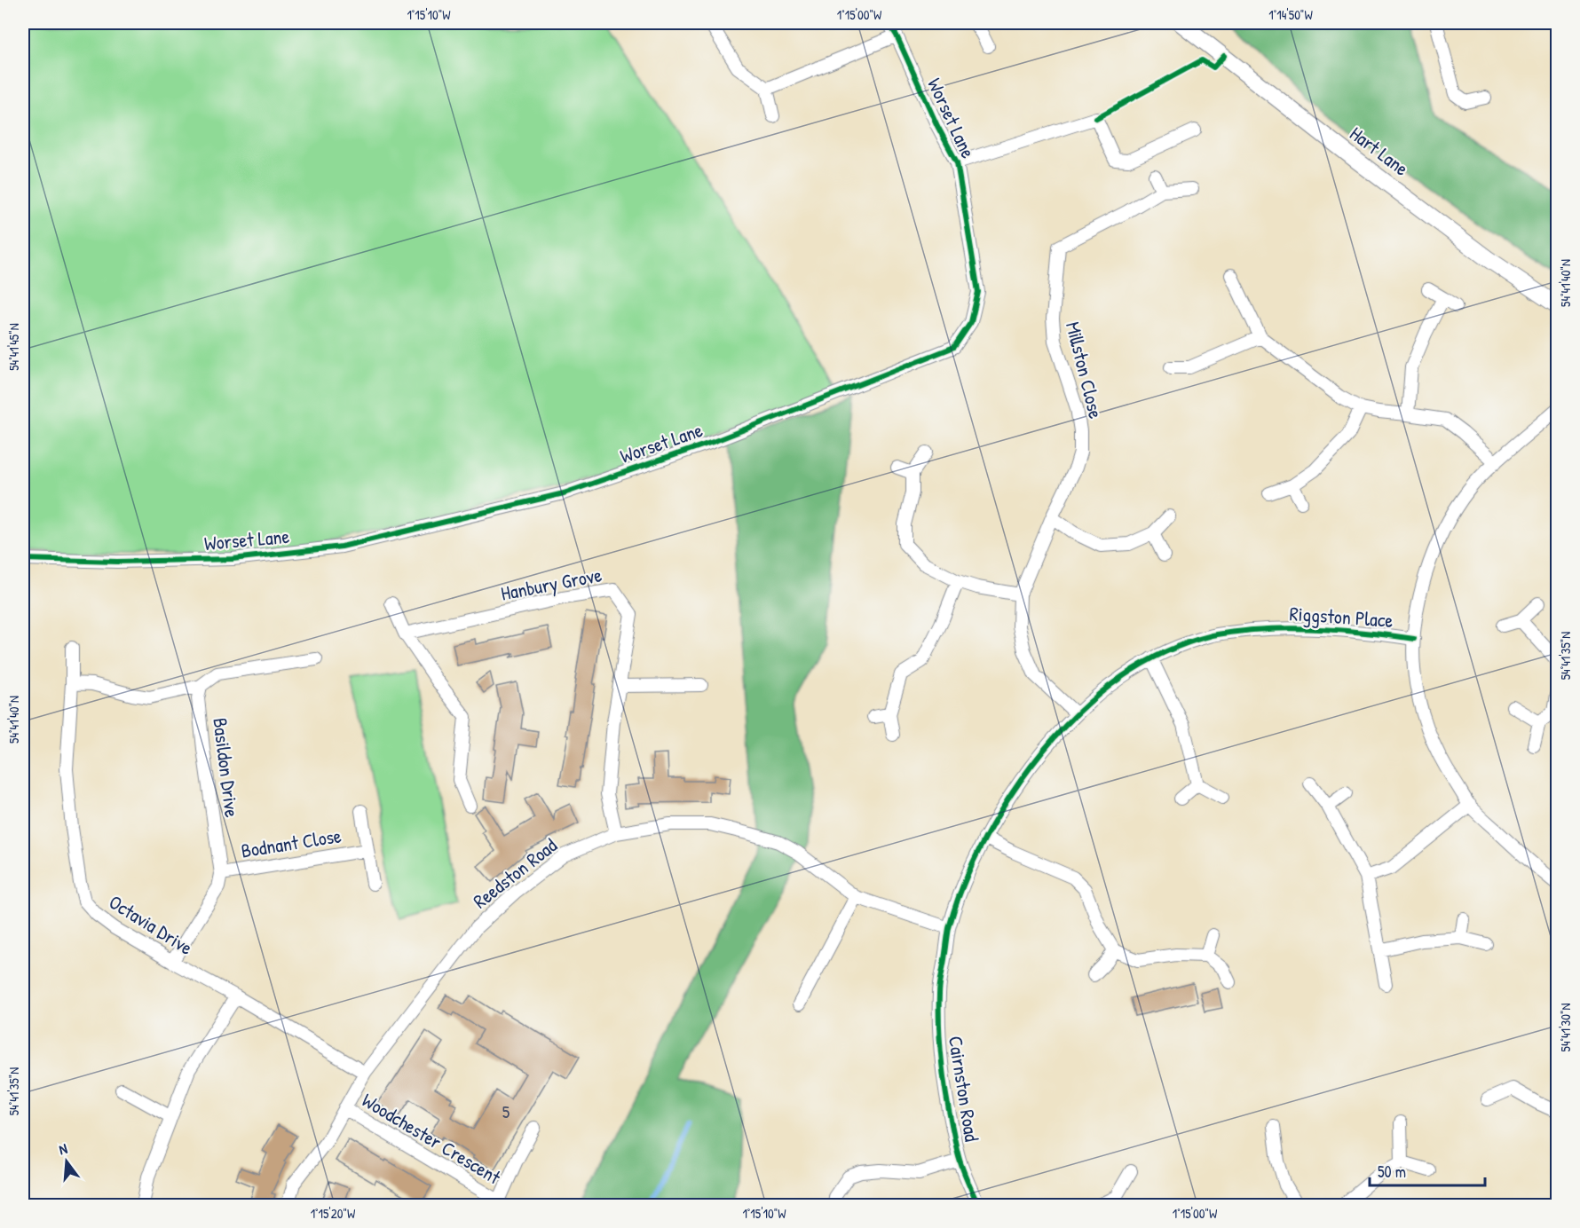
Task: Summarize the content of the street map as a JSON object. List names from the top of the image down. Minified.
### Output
{"streets":{"street":["Worset Lane","Hart Lane","Millston Close","Hanbury Grove","Riggston Place","Basildon Drive","Bodnant Close","Reedston Road","Octavia Drive","Cairnston Road","Woodchester Crescent"]},"crossings":[["Millston Close","Cairnston Road"],["Hanbury Grove","Reedston Road"],["Riggston Place","Cairnston Road"],["Basildon Drive","Bodnant Close"],["Basildon Drive","Octavia Drive"],["Reedston Road","Octavia Drive"],["Reedston Road","Cairnston Road"],["Reedston Road","Woodchester Crescent"]],"house_numbers":["5"],"scale_bar":"50 m","north":"top","coordinates":["1°15'10\"W","1°15'00\"W","1°14'50\"W","54°41'40\"N","54°41'45\"N","54°41'35\"N","54°41'30\"N","1°15'20\"W"]}
